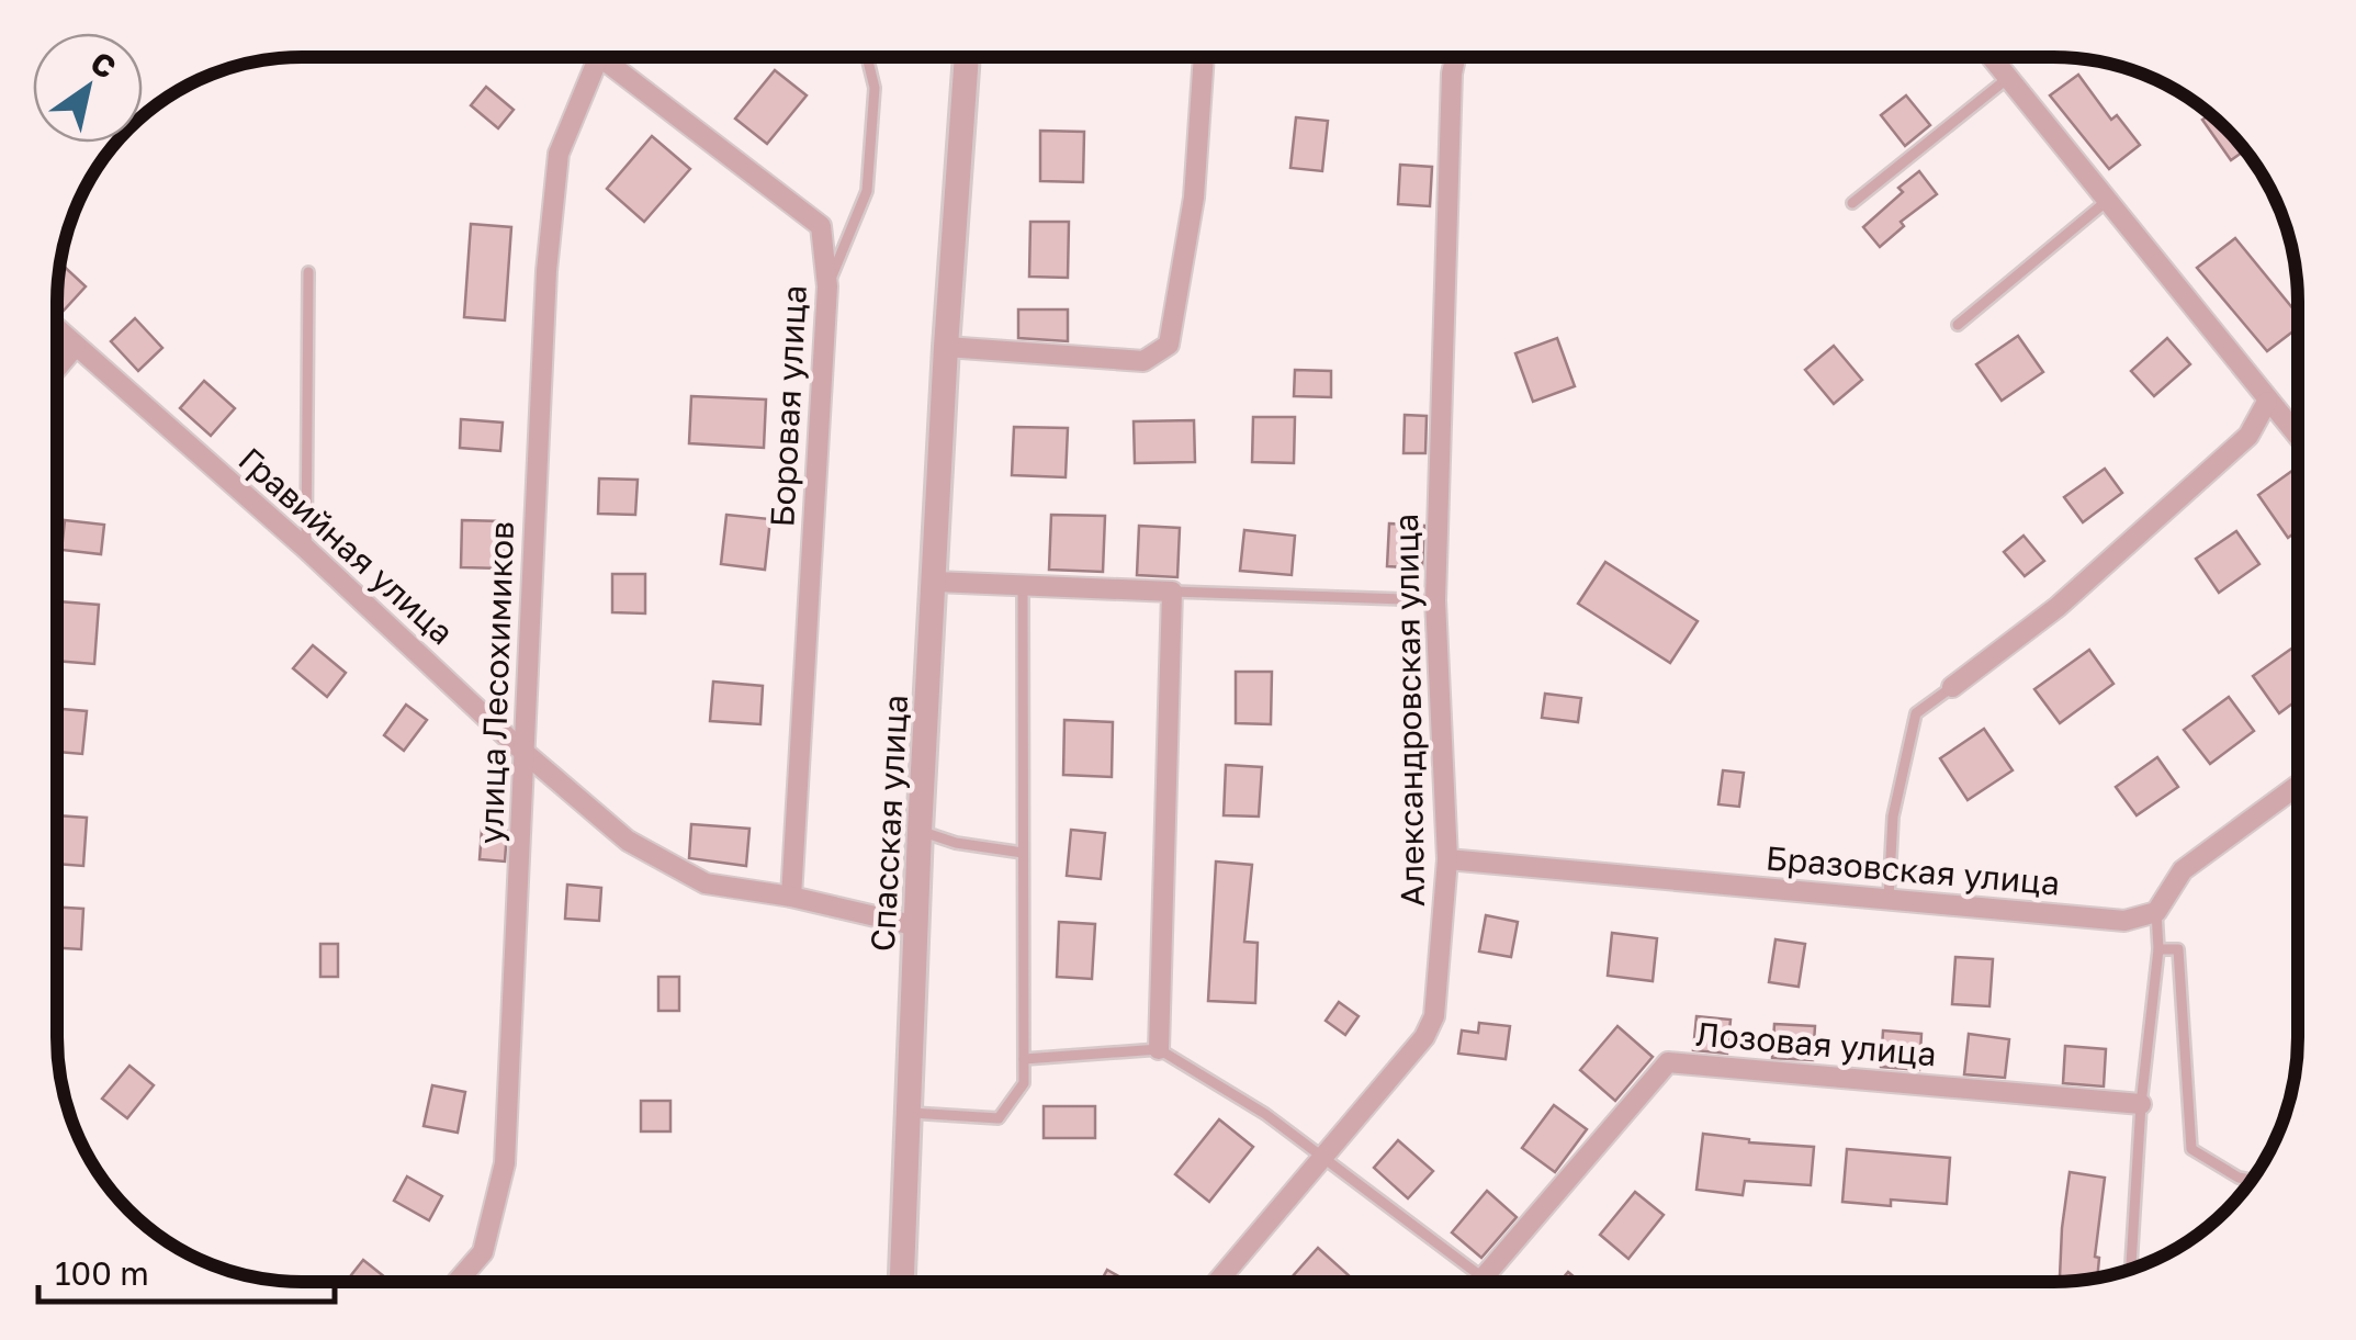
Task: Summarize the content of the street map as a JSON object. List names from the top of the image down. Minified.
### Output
{"streets":{"street":["Боровая улица","Гравийная улица","улица Лесохимиков","Александровская улица","Спасская улица","Бразовская улица","Лозовая улица"]},"crossings":[["Боровая улица","Гравийная улица"],["Гравийная улица","улица Лесохимиков"],["Гравийная улица","Спасская улица"],["Александровская улица","Бразовская улица"]],"scale_bar":"100 m","north":"top right"}
